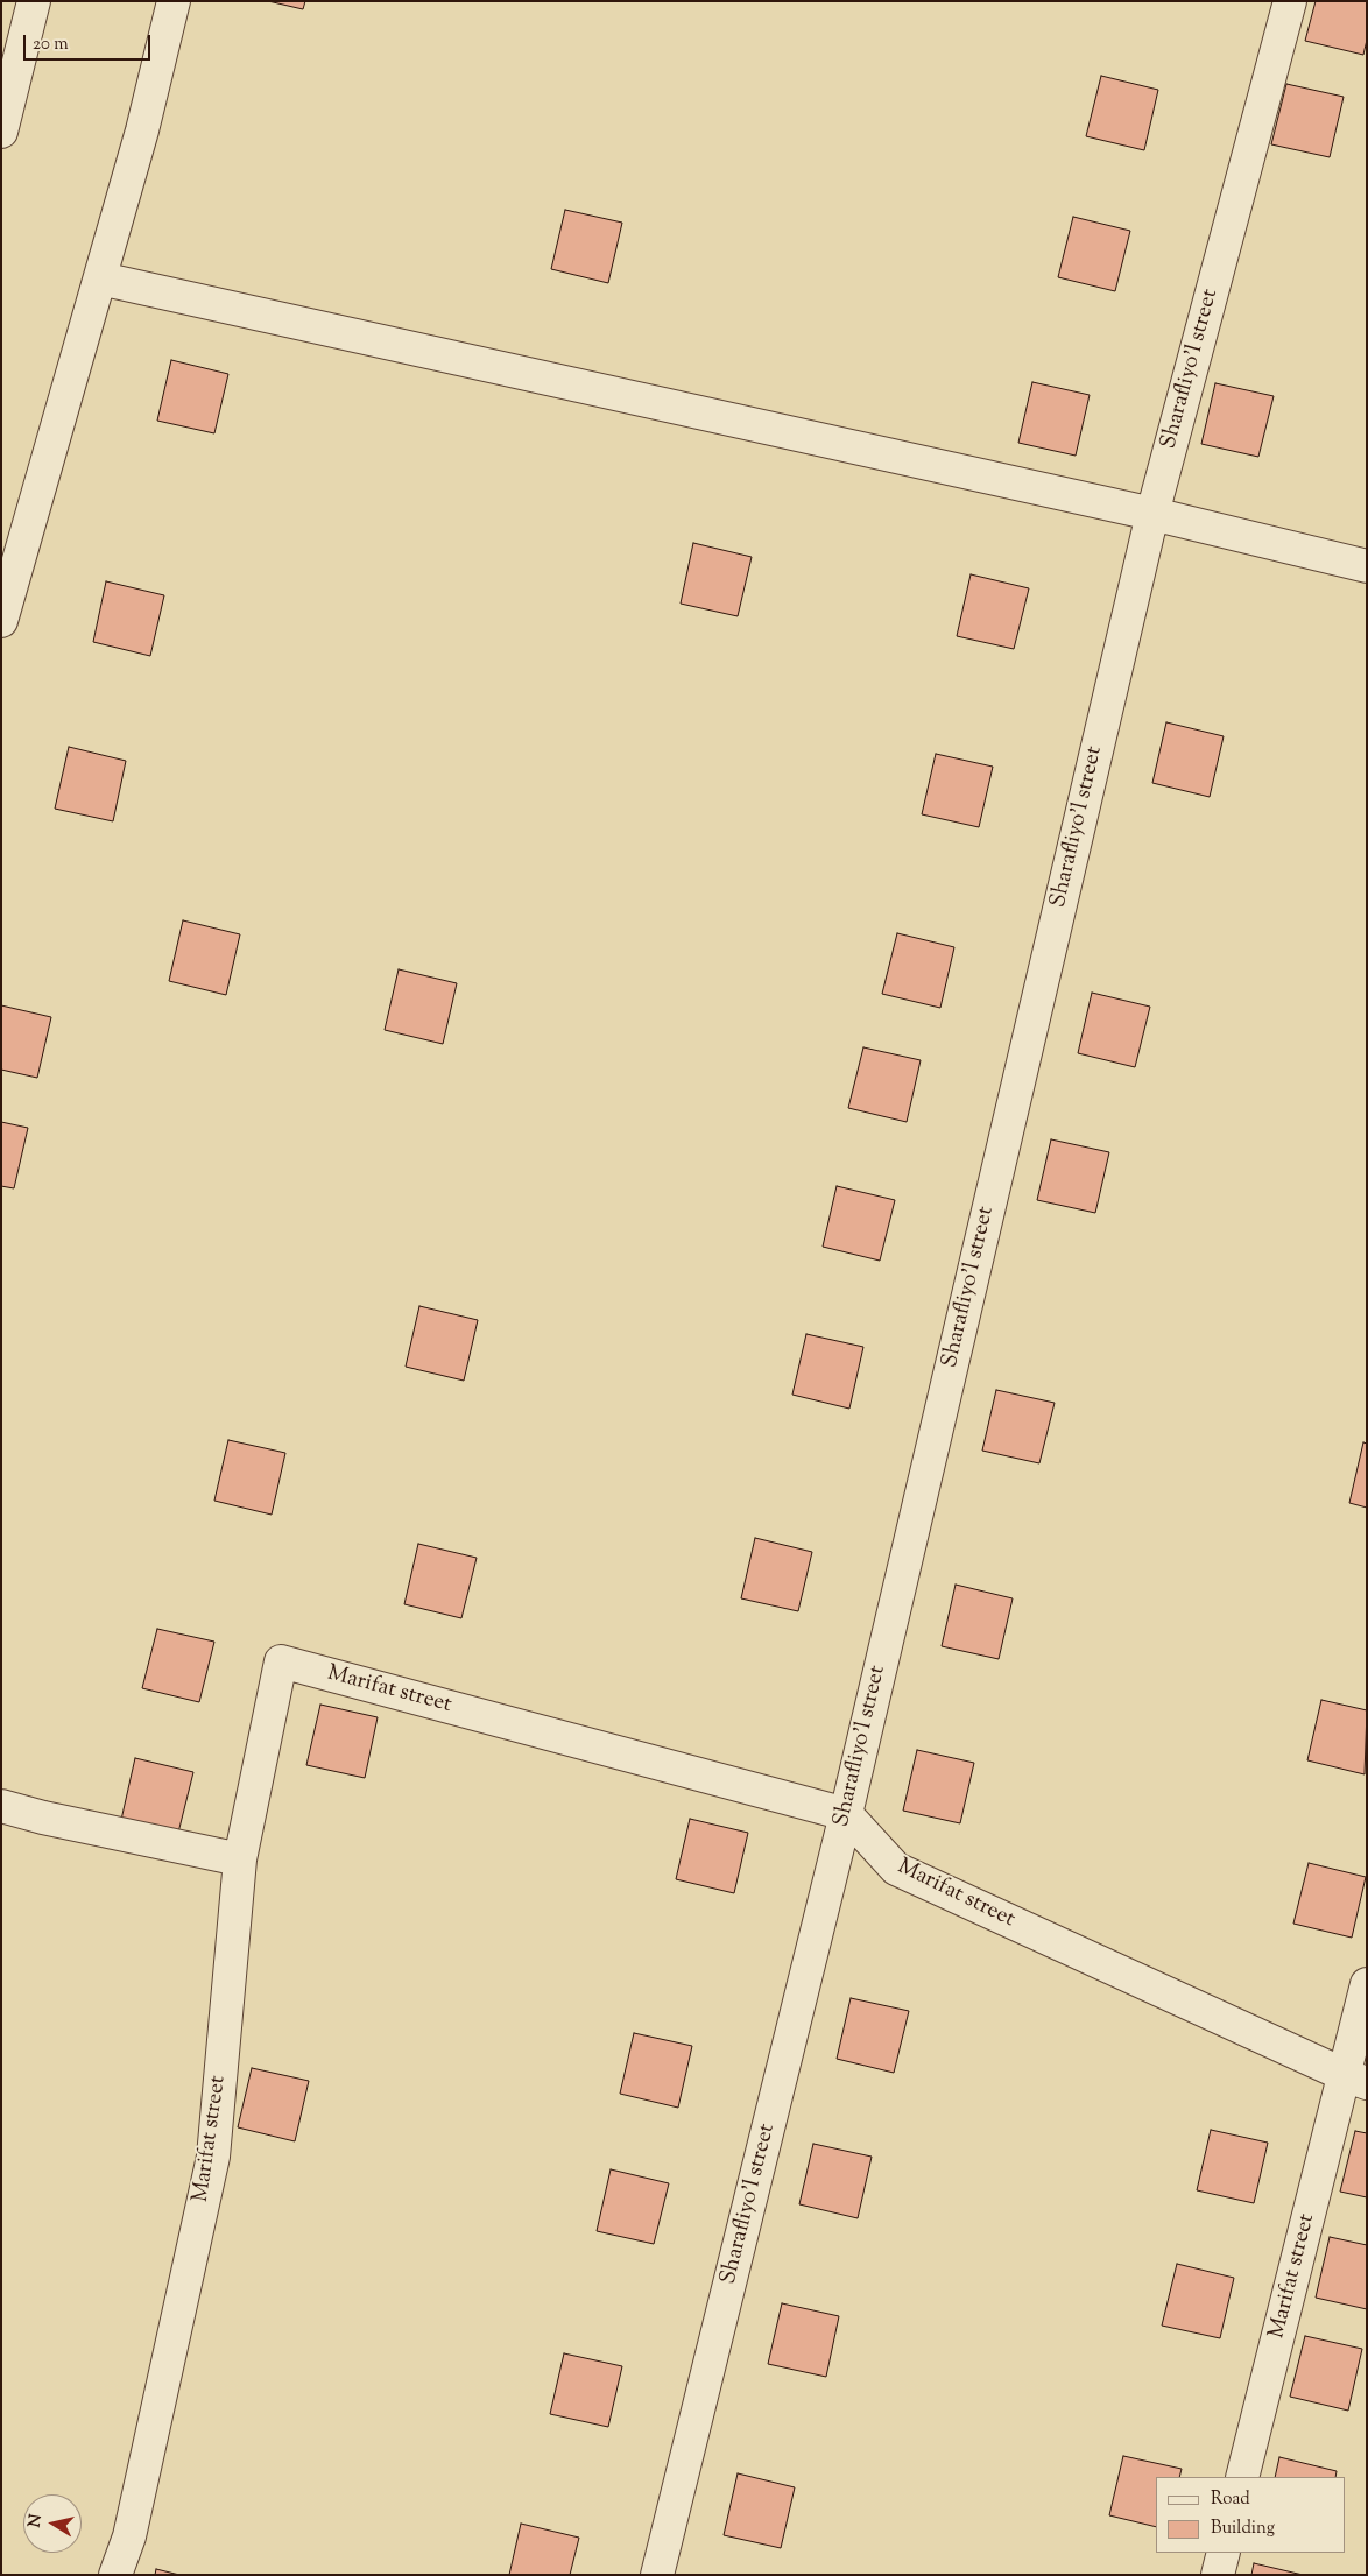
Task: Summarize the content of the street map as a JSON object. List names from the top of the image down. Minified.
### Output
{"streets":{"street":["Sharafliyo'l street","Marifat street"]},"crossings":[["Sharafliyo'l street","Marifat street"]],"legend":["Road","Building"],"scale_bar":"20 m","north":"left"}
